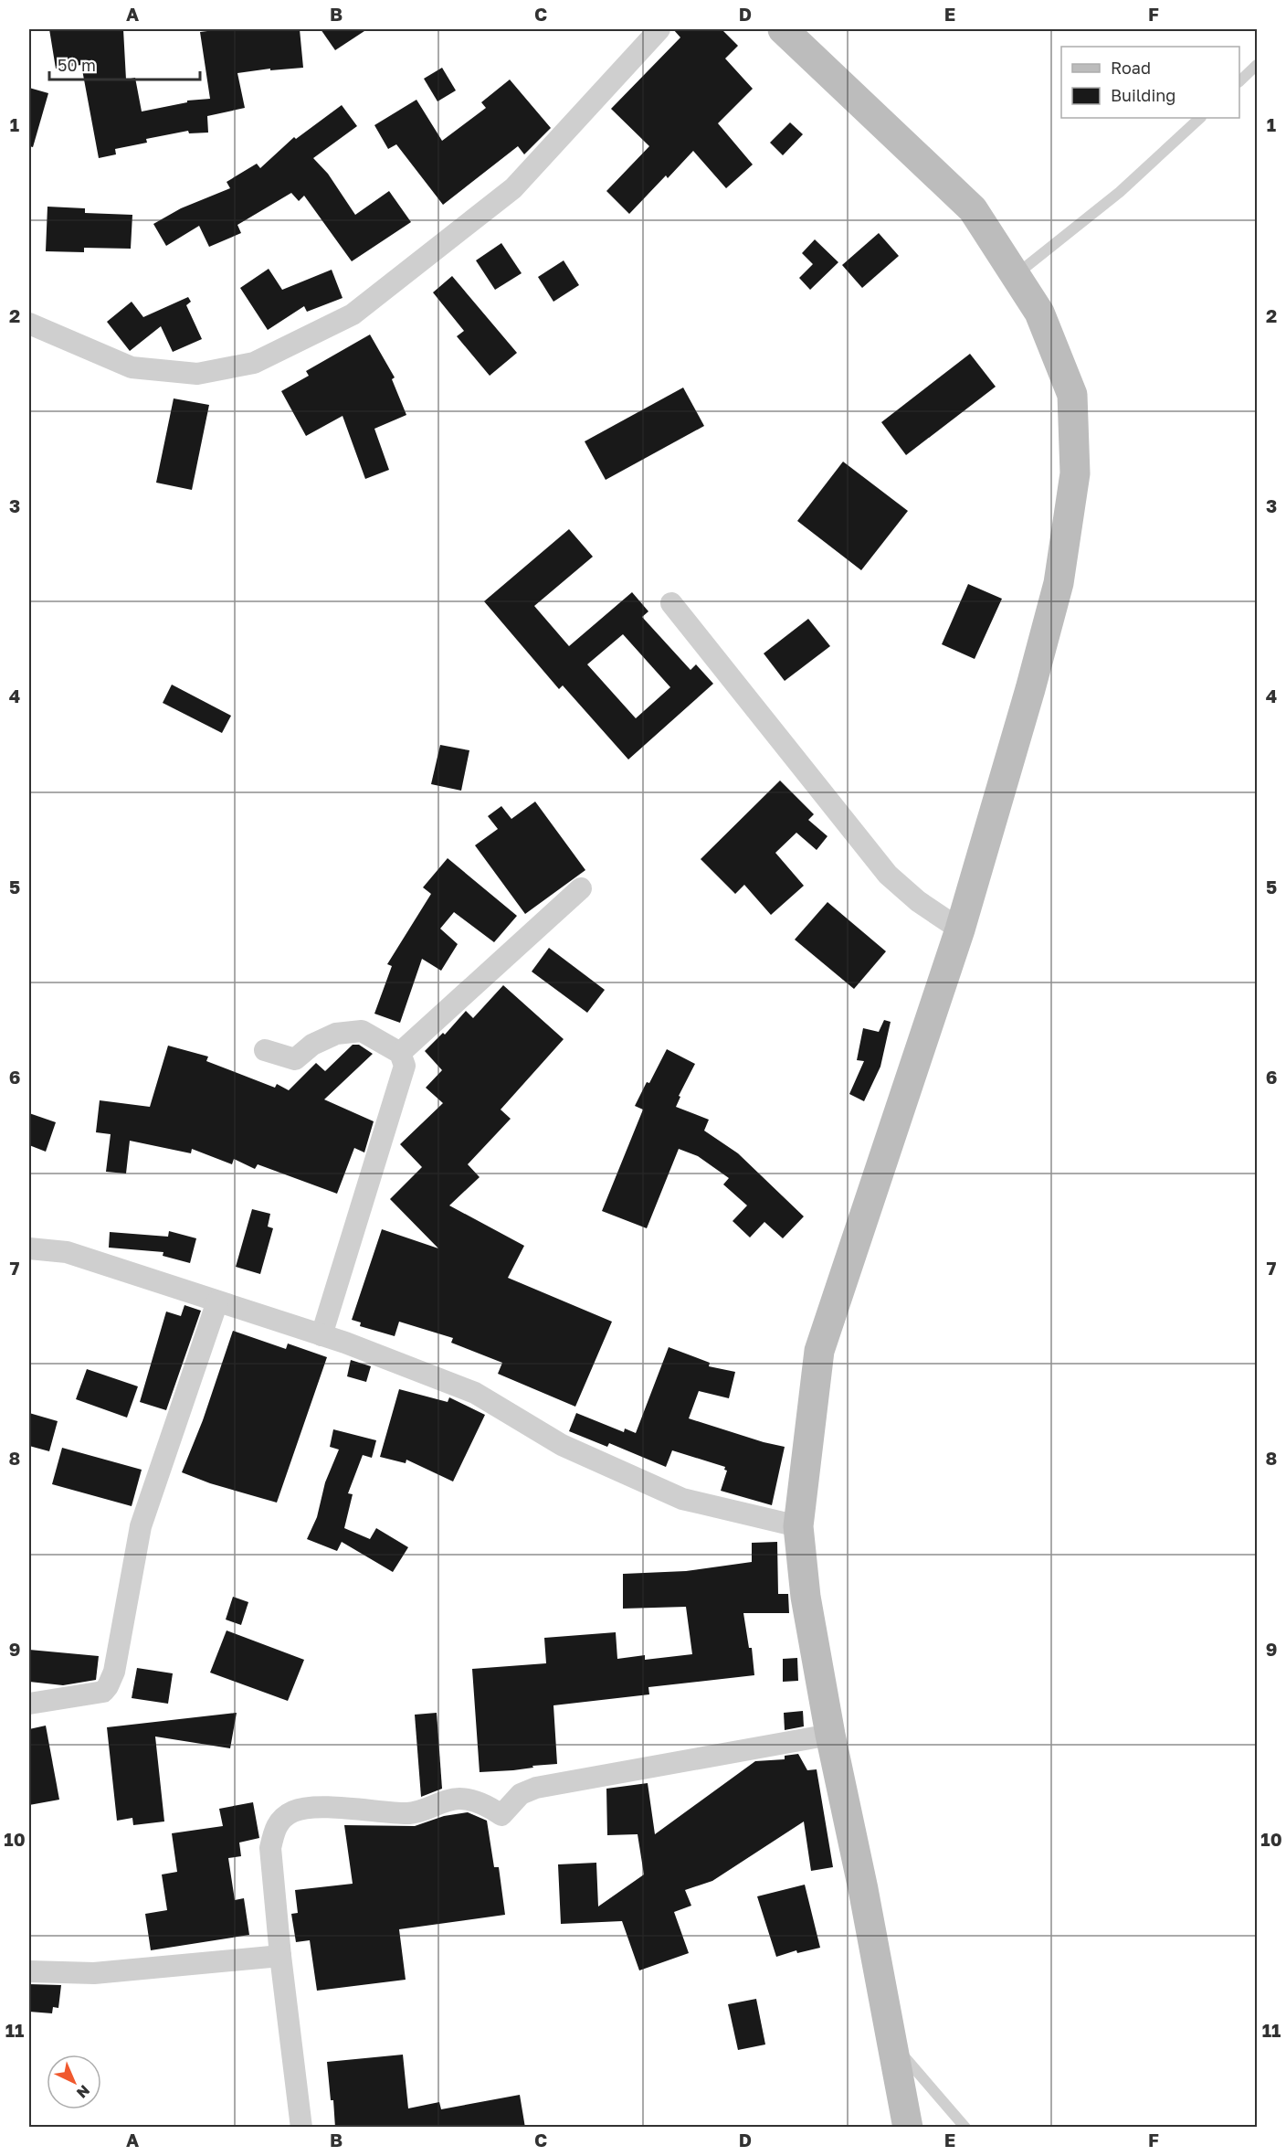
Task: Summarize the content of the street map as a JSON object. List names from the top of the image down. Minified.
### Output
{"legend":["Road","Building"],"scale_bar":"50 m","north":"bottom right","grid":{"columns":["A","B","C","D","E","F"],"rows":["1","2","3","4","5","6","7","8","9","10","11"]}}
